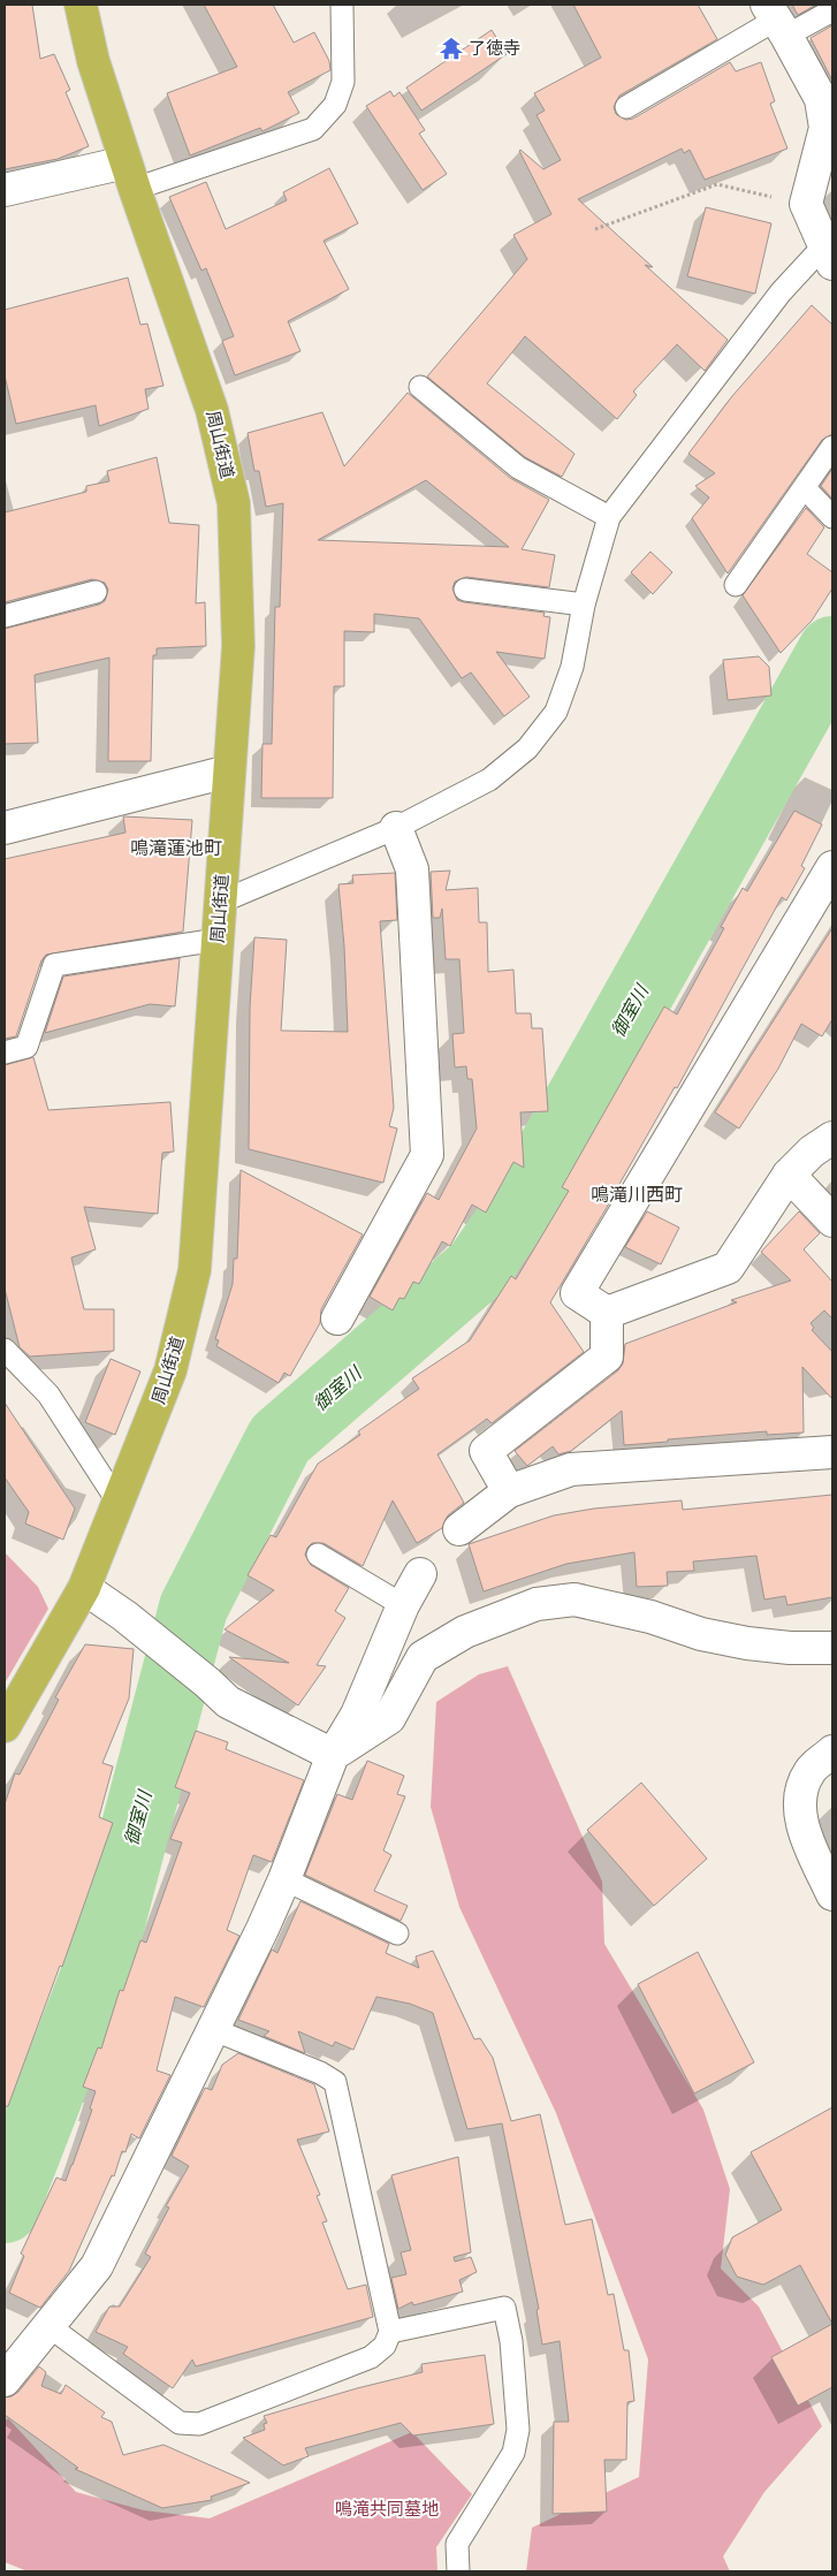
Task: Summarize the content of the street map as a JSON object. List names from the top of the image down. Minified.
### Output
{"streets":{"highway":["周山街道"]},"districts":["鳴滝蓮池町","鳴滝川西町"],"water":["御室川"],"parks":["鳴滝共同墓地"],"places":{"temple":["了徳寺"]}}
